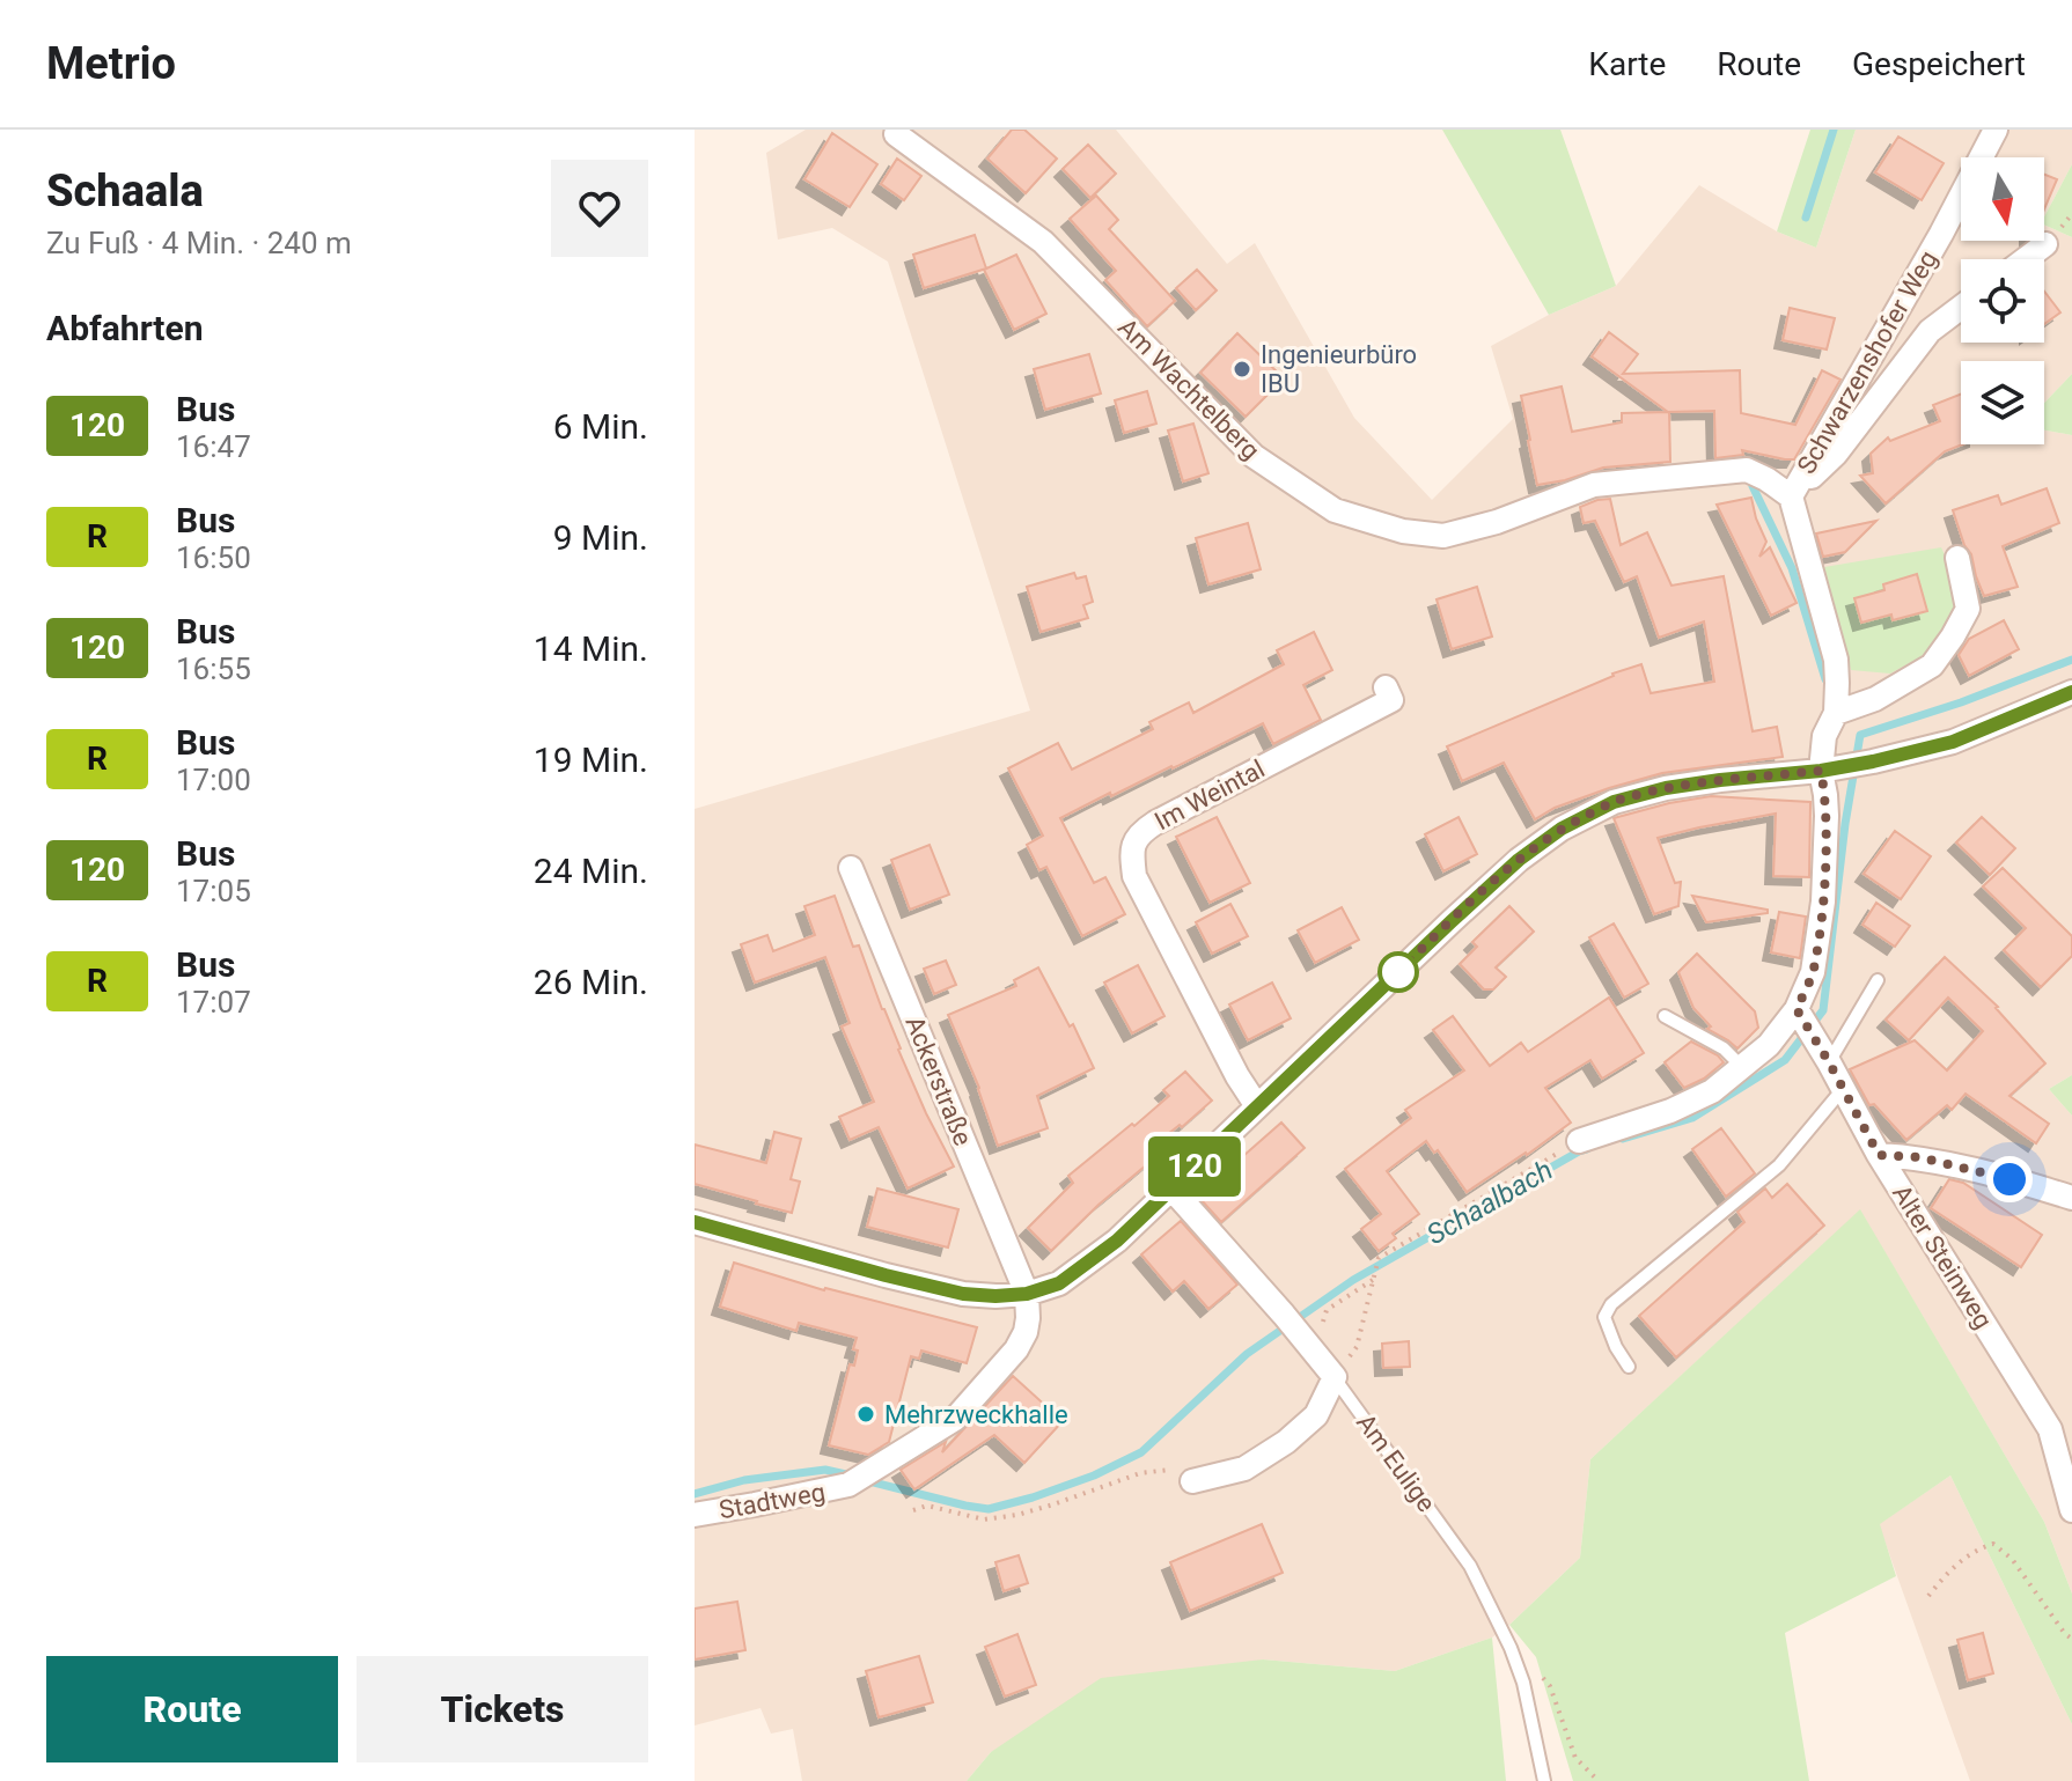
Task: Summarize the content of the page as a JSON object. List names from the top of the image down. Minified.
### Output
{"streets":{"street":["Schwarzenshofer Weg","Am Wachtelberg","Im Weintal","Ackerstraße","Alter Steinweg","Am Eulige","Stadtweg"]},"crossings":[["Schwarzenshofer Weg","Am Wachtelberg"],["Ackerstraße","Stadtweg"]],"water":["Schaalbach"],"places":["Ingenieurbüro IBU","Mehrzweckhalle"],"lines":["bus line 120"],"north":"bottom","page":{"header":"Metrio","nav":["Karte","Route","Gespeichert"],"heading":[["Schaala","Zu Fuß · 4 Min. · 240 m"],"Abfahrten"],"on_map":"120","list":[{"mark":"120","name":"Bus","note":"16:47","value":"6 Min."},{"mark":"R","name":"Bus","note":"16:50","value":"9 Min."},{"mark":"120","name":"Bus","note":"16:55","value":"14 Min."},{"mark":"R","name":"Bus","note":"17:00","value":"19 Min."},{"mark":"120","name":"Bus","note":"17:05","value":"24 Min."},{"mark":"R","name":"Bus","note":"17:07","value":"26 Min."}],"buttons":["Route","Tickets"]}}
